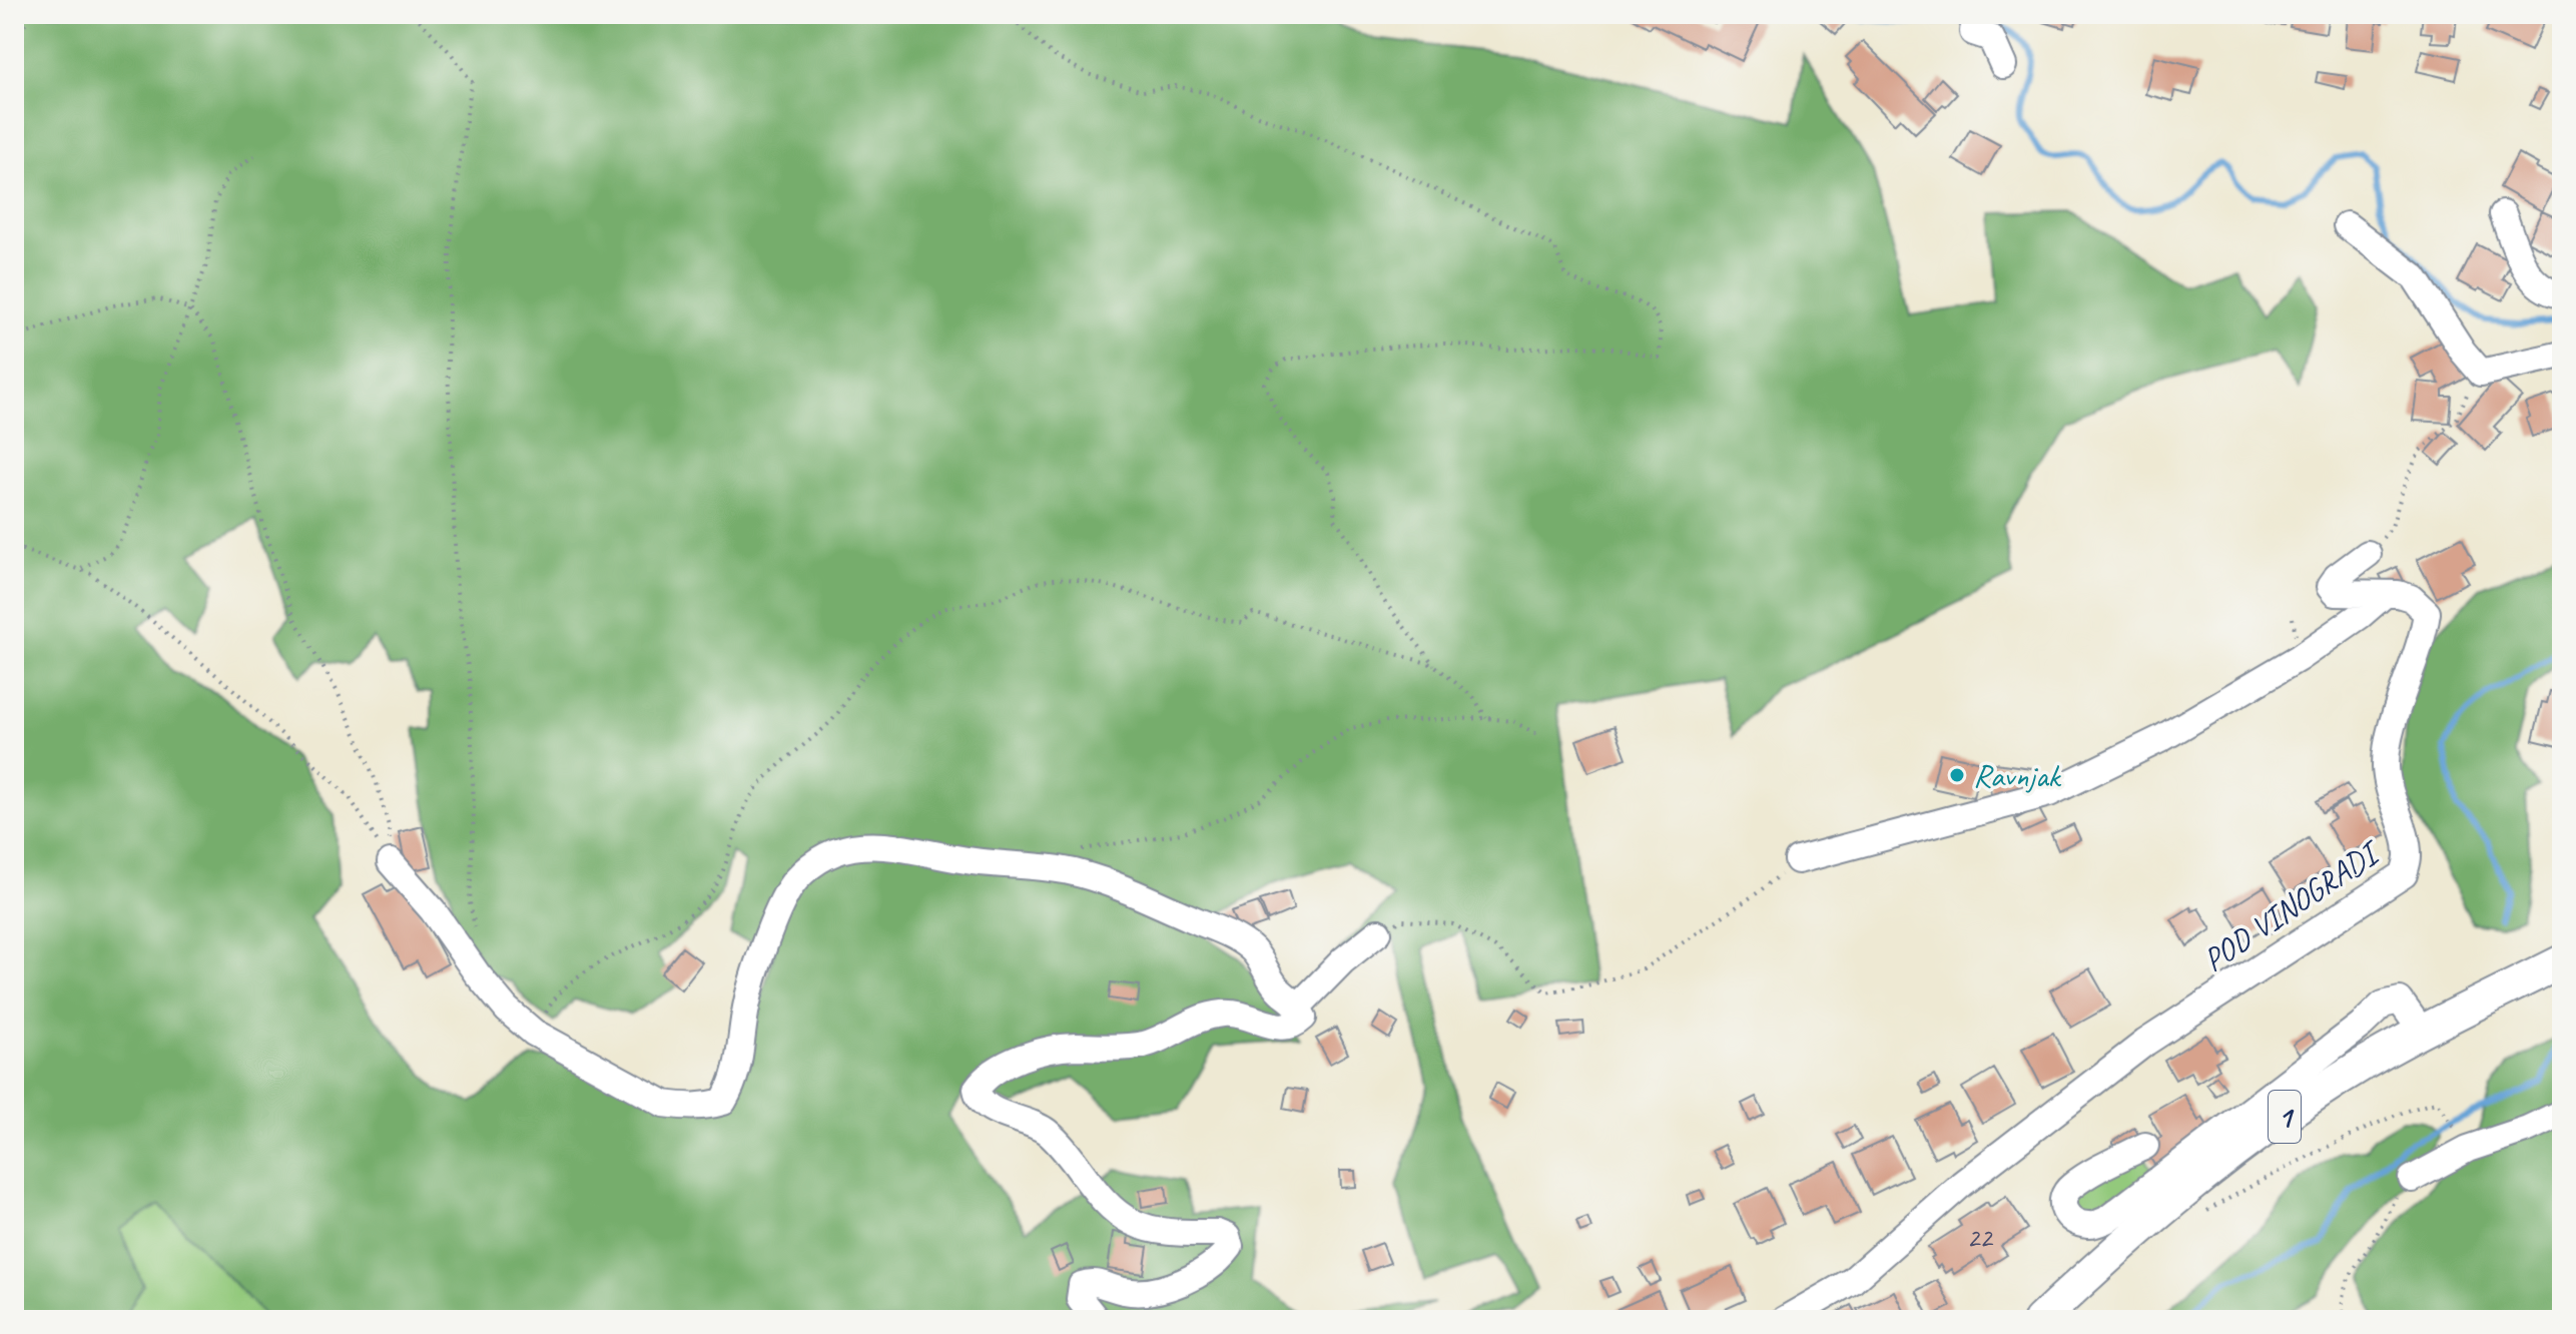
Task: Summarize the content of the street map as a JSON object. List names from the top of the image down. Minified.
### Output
{"streets":{"main road":["1"],"street":["POD VINOGRADI"]},"places":["Ravnjak"],"house_numbers":["22"]}
